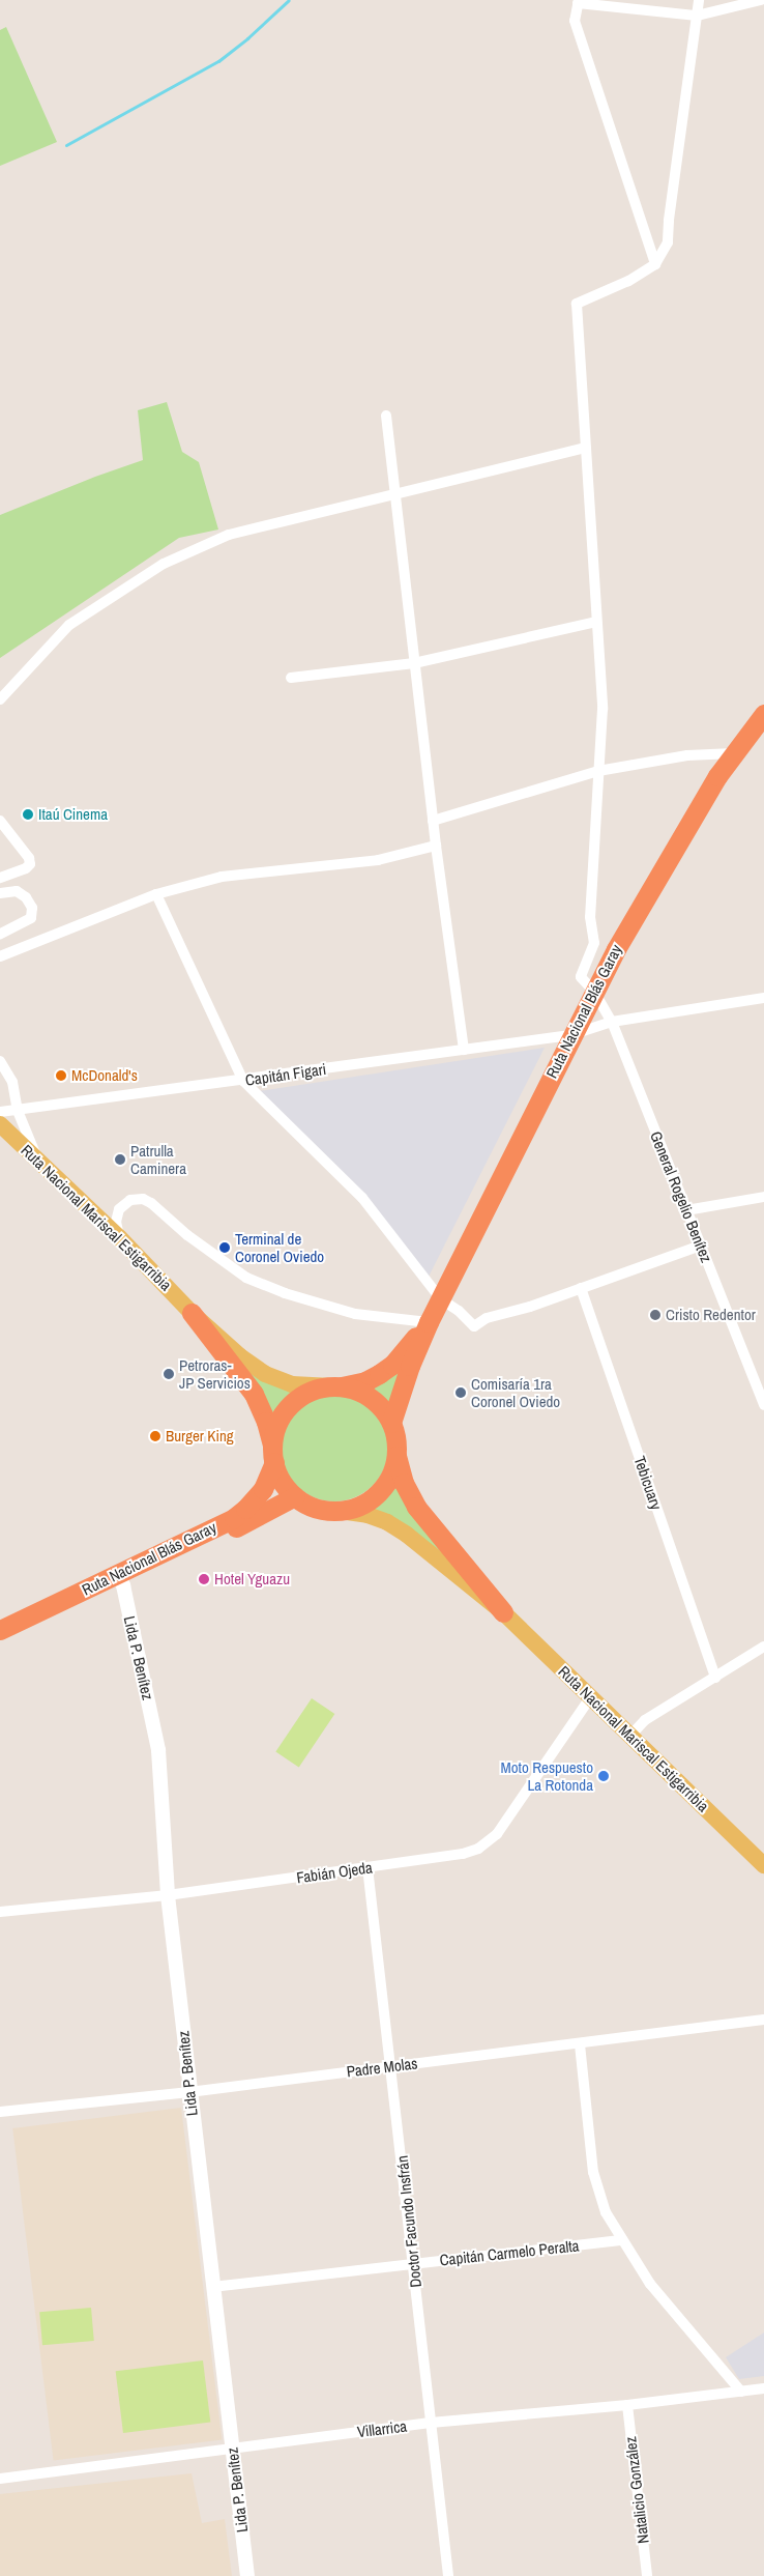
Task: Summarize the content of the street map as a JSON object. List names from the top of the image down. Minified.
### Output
{"streets":{"highway":["Ruta Nacional Blás Garay"],"main road":["Ruta Nacional Mariscal Estigarribia"],"street":["Capitán Figari","General Rogelio Benítez","Tebicuary","Lida P. Benítez","Fabián Ojeda","Padre Molas","Doctor Facundo Insfrán","Capitán Carmelo Peralta","Villarrica","Natalicio González"]},"crossings":[["Ruta Nacional Blás Garay","Capitán Figari"],["Ruta Nacional Blás Garay","General Rogelio Benítez"],["Ruta Nacional Blás Garay","Ruta Nacional Mariscal Estigarribia"],["Ruta Nacional Blás Garay","Lida P. Benítez"],["Capitán Figari","General Rogelio Benítez"],["Ruta Nacional Mariscal Estigarribia","Fabián Ojeda"],["Lida P. Benítez","Fabián Ojeda"],["Lida P. Benítez","Padre Molas"],["Lida P. Benítez","Capitán Carmelo Peralta"],["Lida P. Benítez","Villarrica"],["Fabián Ojeda","Doctor Facundo Insfrán"],["Padre Molas","Doctor Facundo Insfrán"],["Doctor Facundo Insfrán","Capitán Carmelo Peralta"],["Doctor Facundo Insfrán","Villarrica"],["Villarrica","Natalicio González"]],"places":["Itaú Cinema","McDonald's","Patrulla Caminera","Terminal de Coronel Oviedo","Cristo Redentor","Petroras- JP Servicios","Comisaría 1ra Coronel Oviedo","Burger King","Hotel Yguazu","Moto Respuesto La Rotonda"]}
